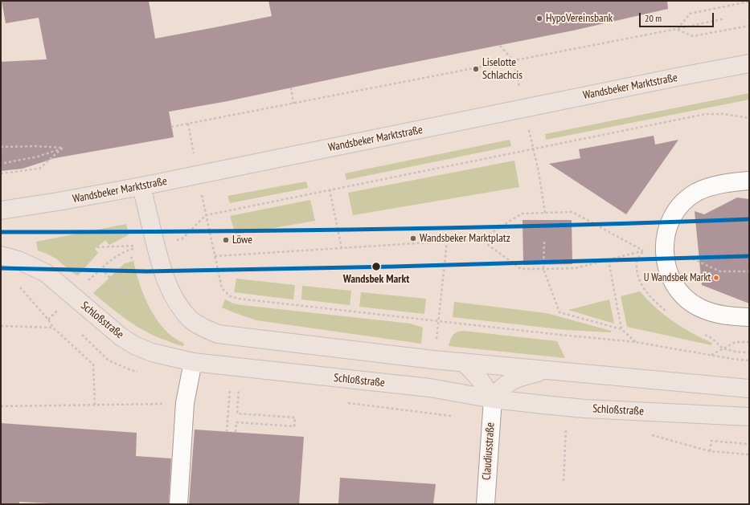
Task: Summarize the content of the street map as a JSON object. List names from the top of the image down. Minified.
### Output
{"streets":{"main road":["Wandsbeker Marktstraße","Schloßstraße"],"street":["Claudiusstraße"]},"crossings":[["Schloßstraße","Claudiusstraße"]],"places":["HypoVereinsbank","Liselotte Schlachcis","Wandsbeker Marktplatz","Löwe","Wandsbek Markt","U Wandsbek Markt"],"scale_bar":"20 m"}
